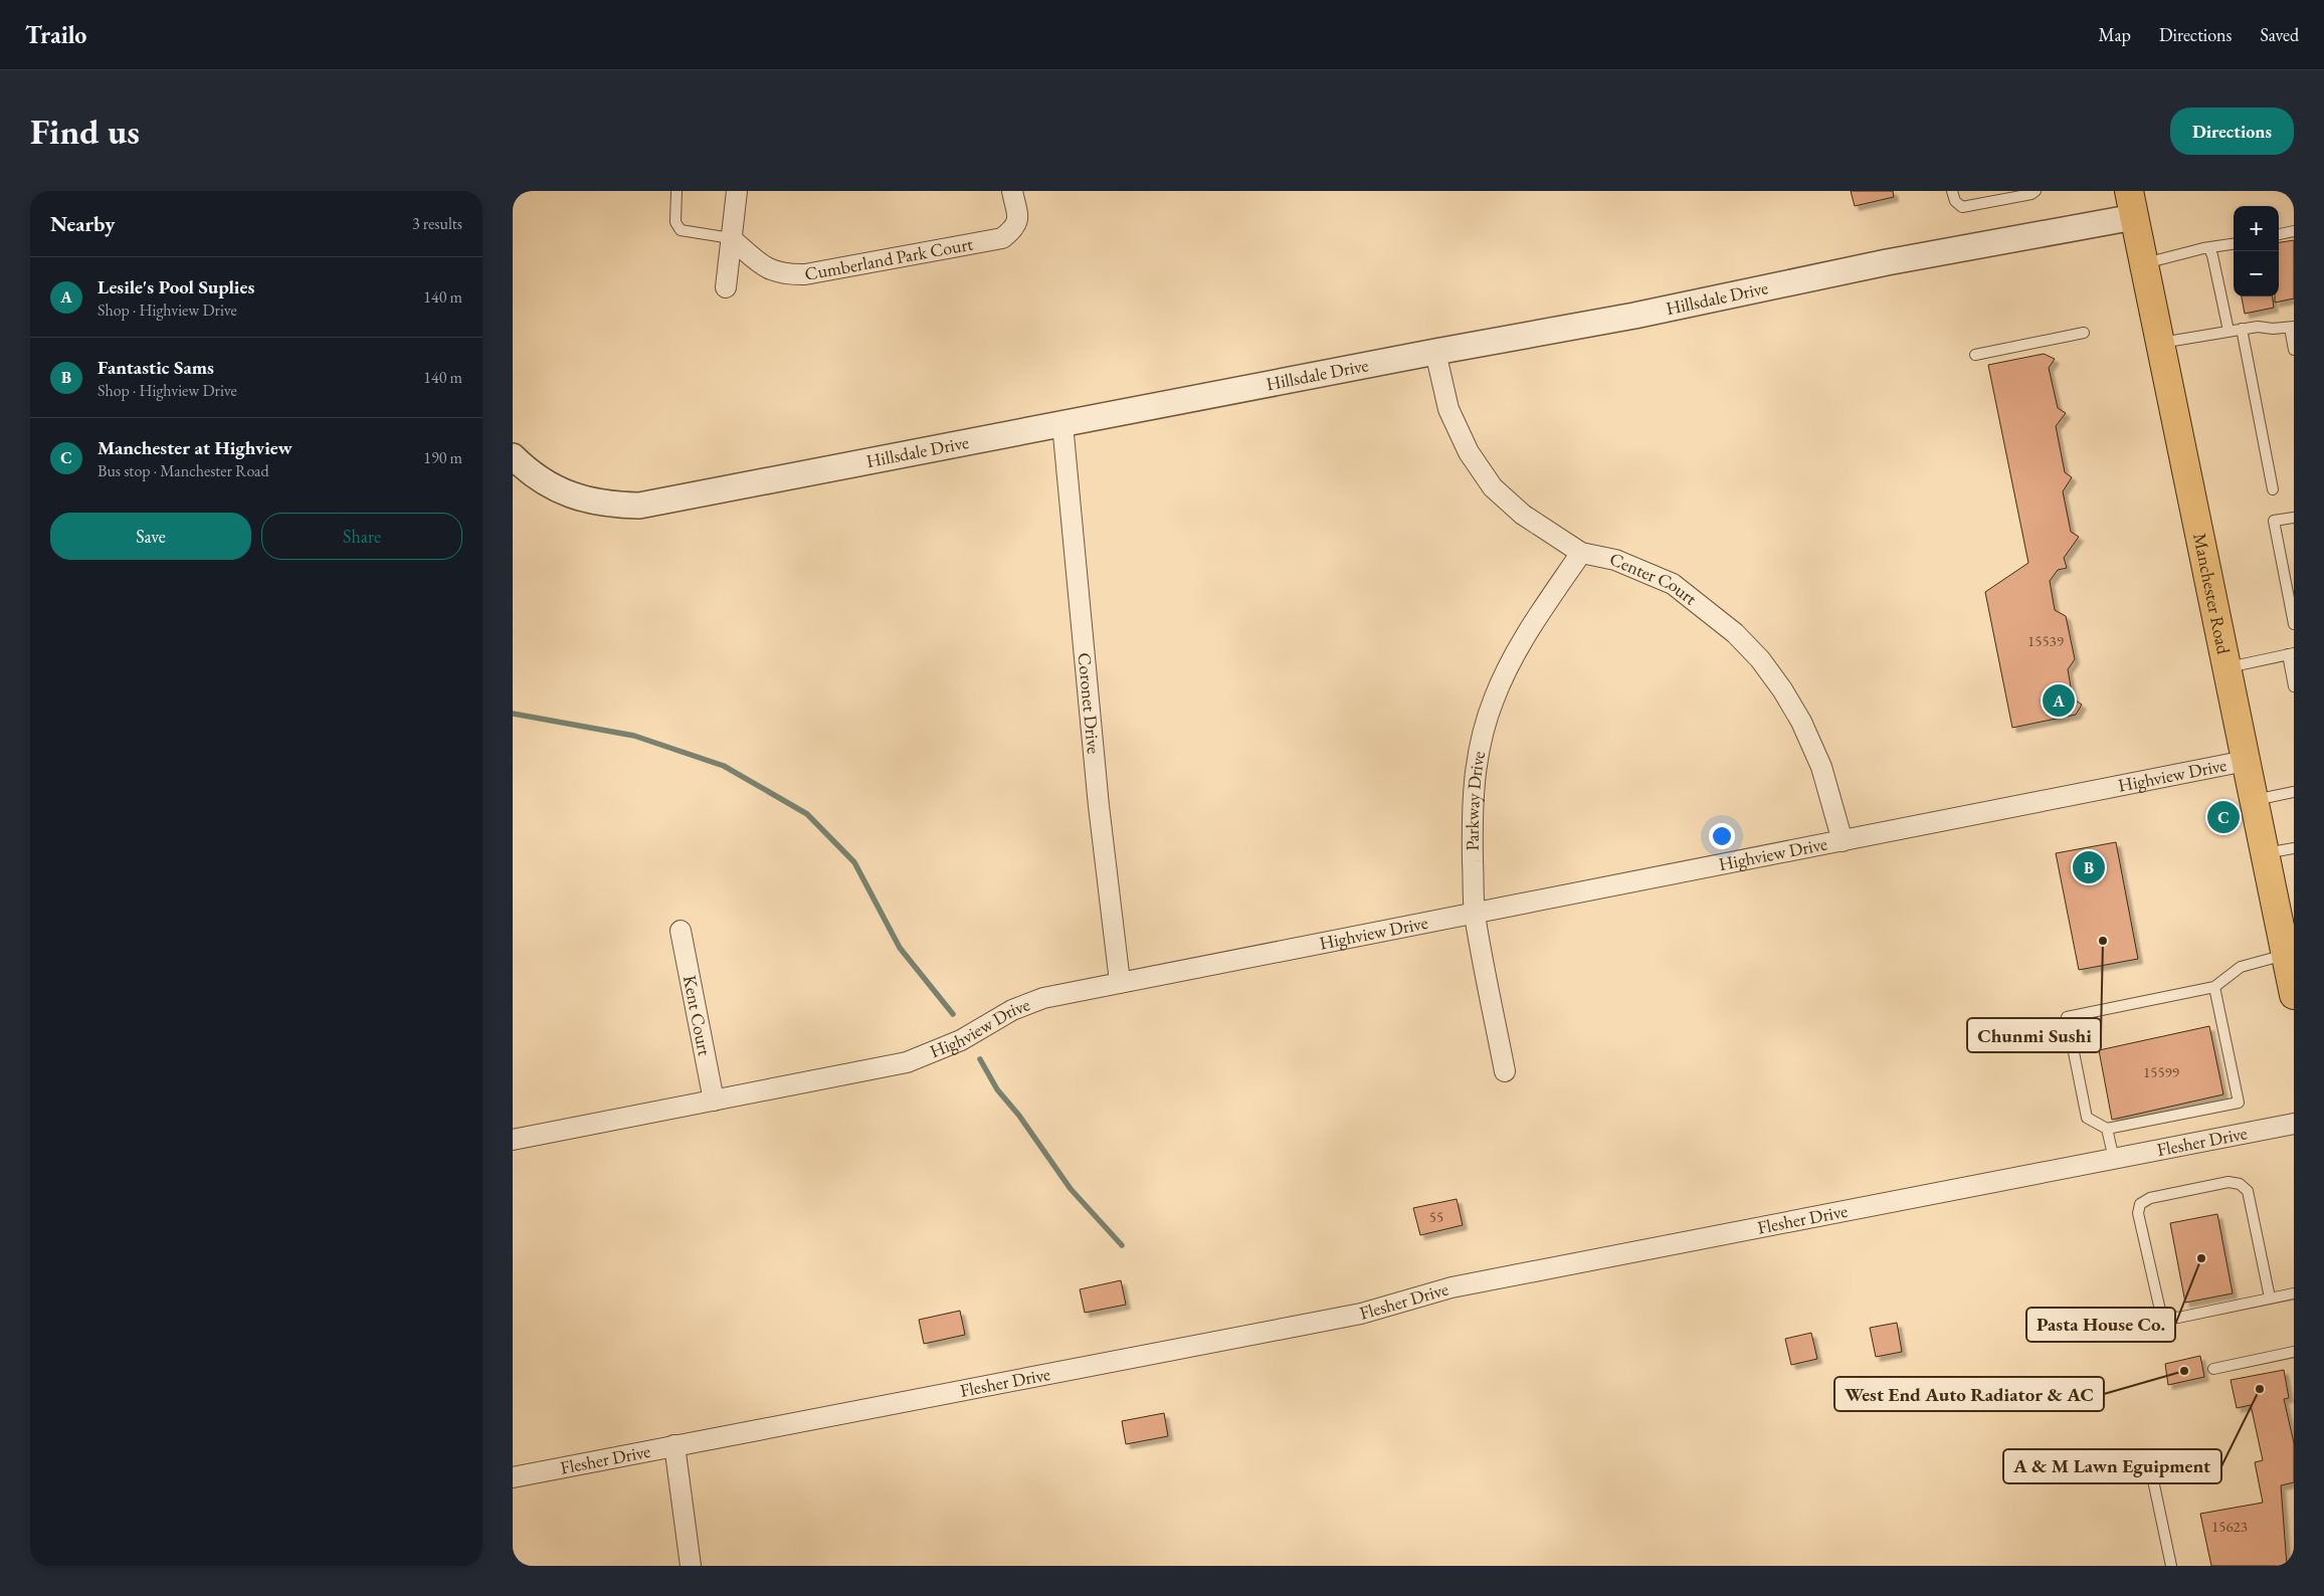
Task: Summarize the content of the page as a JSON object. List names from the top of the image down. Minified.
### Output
{"streets":{"highway":["Manchester Road"],"street":["Cumberland Park Court","Hillsdale Drive","Center Court","Coronet Drive","Highview Drive","Parkway Drive","Kent Court","Flesher Drive"]},"crossings":[["Hillsdale Drive","Center Court"],["Hillsdale Drive","Manchester Road"],["Hillsdale Drive","Coronet Drive"],["Center Court","Highview Drive"],["Center Court","Parkway Drive"],["Manchester Road","Highview Drive"],["Coronet Drive","Highview Drive"],["Highview Drive","Parkway Drive"],["Highview Drive","Kent Court"]],"places":["Chunmi Sushi","Pasta House Co.","West End Auto Radiator & AC","A & M Lawn Eguipment"],"house_numbers":["15539","15599","55","15623"],"page":{"header":"Trailo","nav":["Map","Directions","Saved"],"buttons":["Directions",["Save","Share"]],"title":"Find us","heading":["Nearby","3 results"],"map_buttons":["+","−"],"list":[{"mark":"A","name":"Lesile's Pool Suplies","note":"Shop · Highview Drive","value":"140 m"},{"mark":"B","name":"Fantastic Sams","note":"Shop · Highview Drive","value":"140 m"},{"mark":"C","name":"Manchester at Highview","note":"Bus stop · Manchester Road","value":"190 m"}],"pins":["A","C","B"]}}
